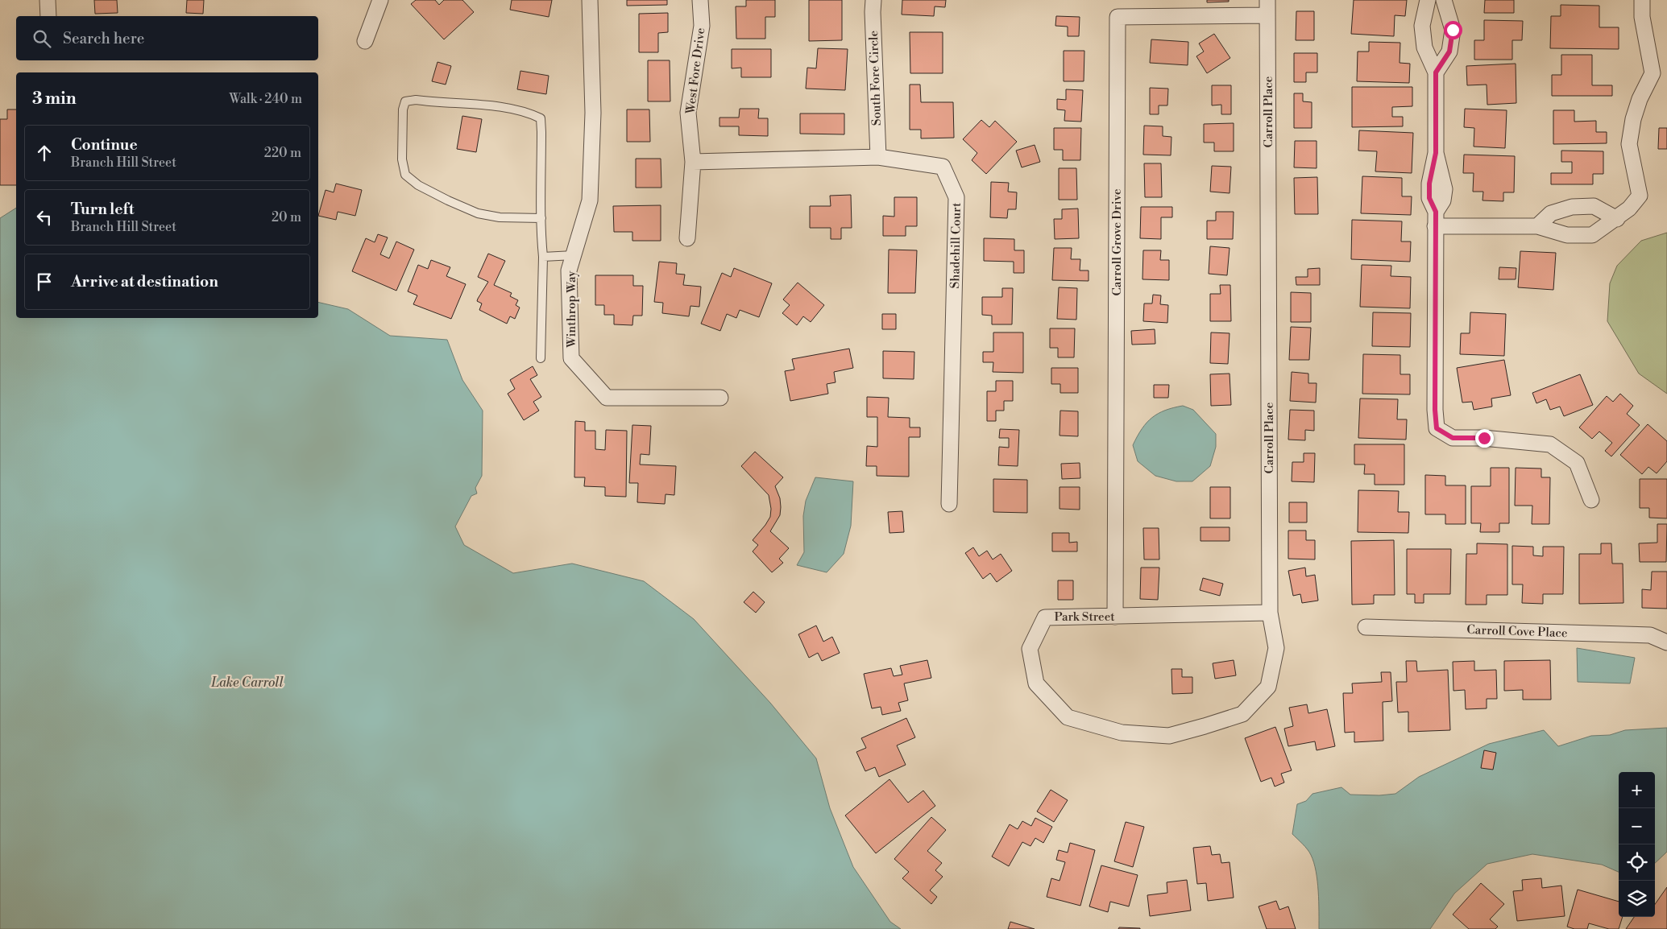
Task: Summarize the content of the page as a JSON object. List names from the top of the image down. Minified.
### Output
{"streets":{"street":["West Fore Drive","South Fore Circle","Carroll Place","Carroll Grove Drive","Shadehill Court","Winthrop Way","Park Street","Carroll Cove Place"]},"crossings":[["West Fore Drive","Shadehill Court"],["South Fore Circle","Shadehill Court"],["Carroll Place","Carroll Grove Drive"],["Carroll Place","Park Street"],["Carroll Grove Drive","Park Street"]],"water":["Lake Carroll"],"page":{"search":"Search here","heading":["3 min","Walk · 240 m"],"list":[["Continue","Branch Hill Street","220 m"],["Turn left","Branch Hill Street","20 m"],"Arrive at destination"],"map_buttons":["+","−"]}}
